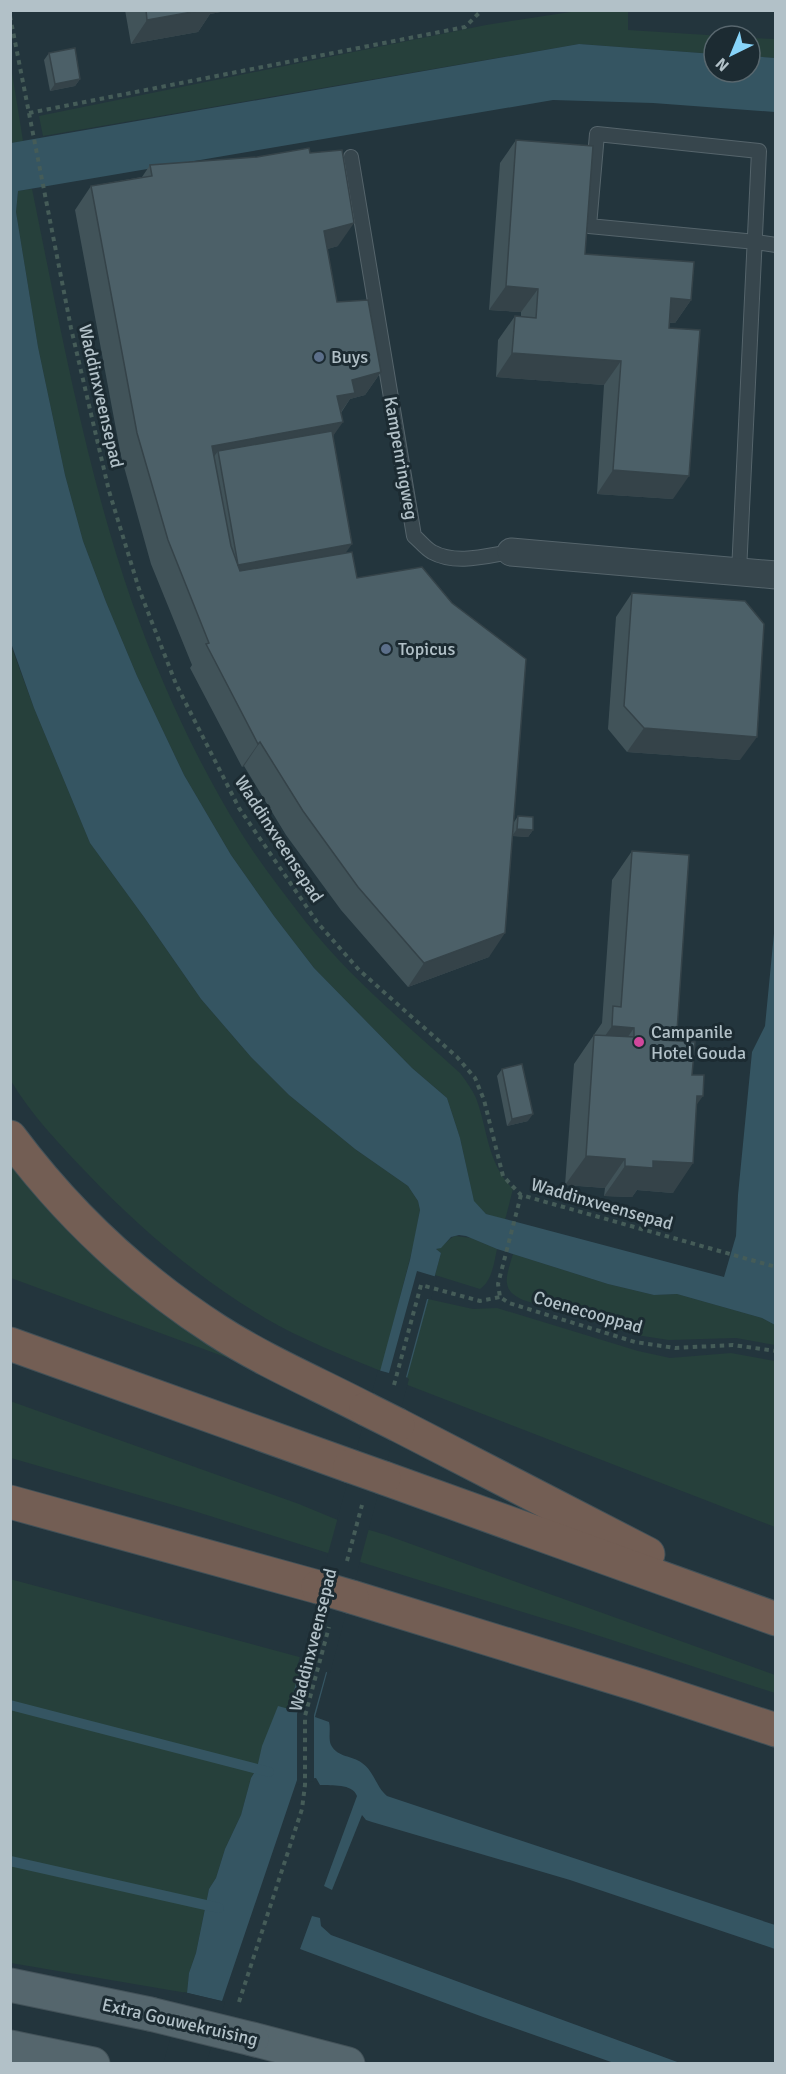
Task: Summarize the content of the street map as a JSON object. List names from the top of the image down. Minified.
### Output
{"streets":{"main road":["Extra Gouwekruising"],"street":["Kampenringweg"],"path":["Waddinxveensepad","Coenecooppad"]},"places":["Buys","Topicus","Campanile Hotel Gouda"],"north":"bottom left"}
